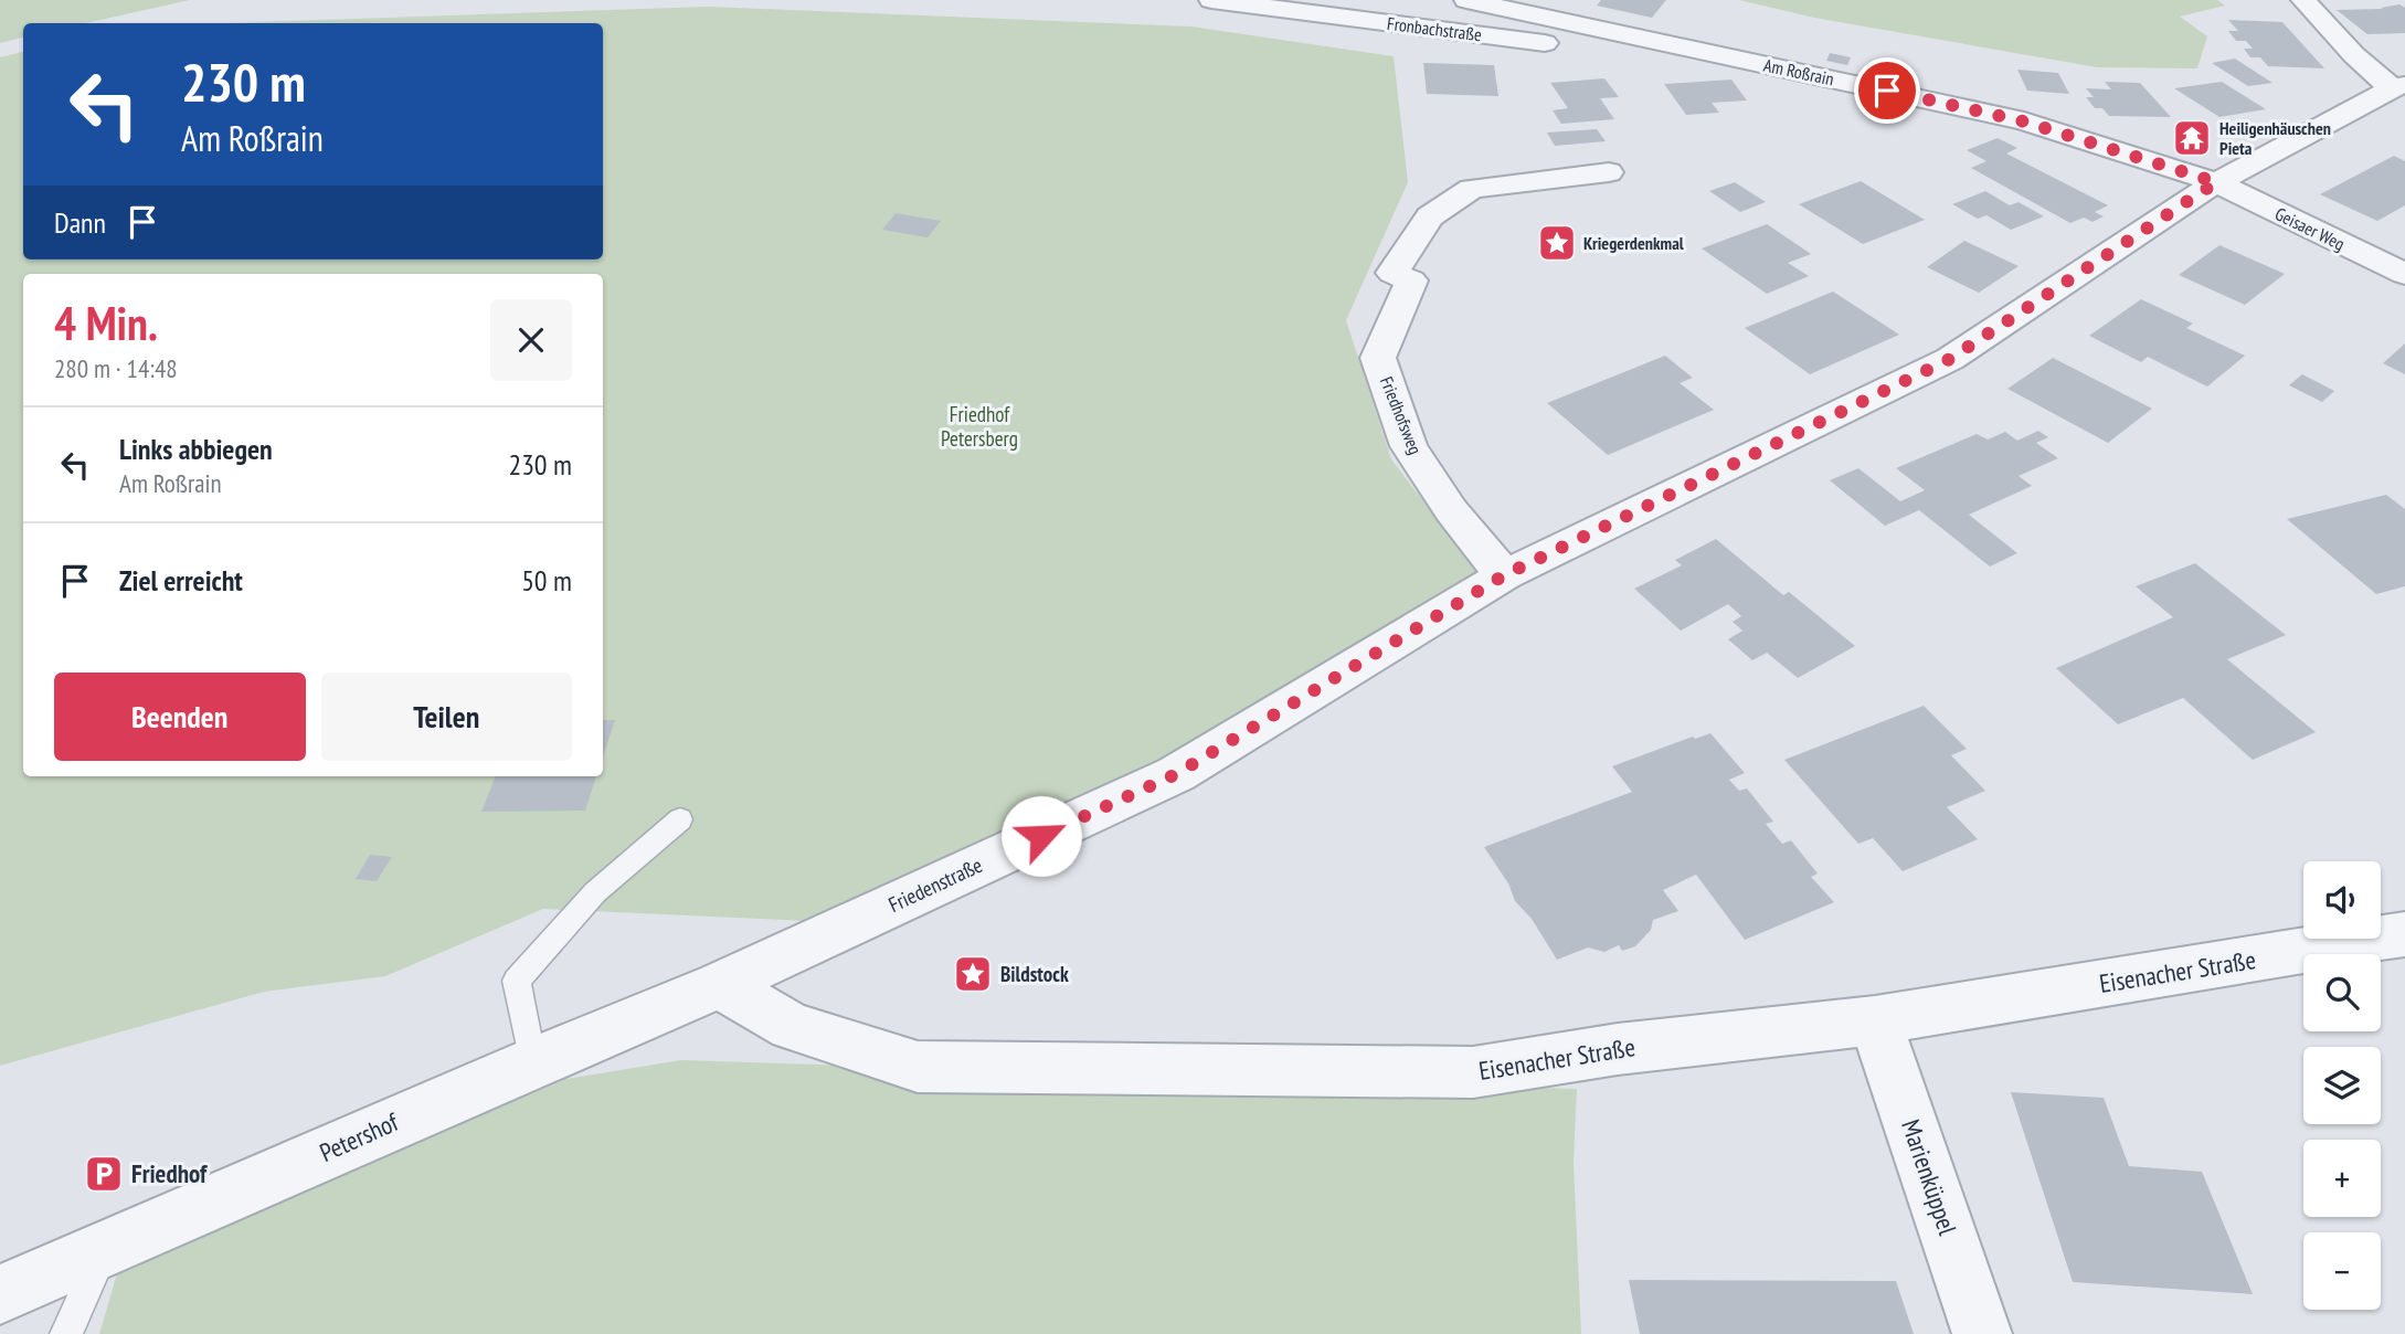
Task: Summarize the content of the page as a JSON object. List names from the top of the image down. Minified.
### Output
{"streets":{"street":["Fronbachstraße","Am Roßrain","Geisaer Weg","Friedhofsweg","Friedenstraße","Eisenacher Straße","Petershof","Marienküppel"]},"crossings":[["Fronbachstraße","Am Roßrain"],["Am Roßrain","Geisaer Weg"],["Am Roßrain","Friedenstraße"],["Geisaer Weg","Friedenstraße"],["Friedhofsweg","Friedenstraße"],["Friedenstraße","Eisenacher Straße"],["Friedenstraße","Petershof"],["Eisenacher Straße","Petershof"],["Eisenacher Straße","Marienküppel"]],"parks":["Friedhof Petersberg"],"places":{"temple":["Heiligenhäuschen Pieta"],"place":["Kriegerdenkmal","Bildstock"],"parking":["Friedhof"]},"page":{"turn":["230 m","Am Roßrain"],"then":"Dann","heading":["4 Min.","280 m · 14:48"],"list":[{"name":"Links abbiegen","note":"Am Roßrain","value":"230 m"},{"name":"Ziel erreicht","value":"50 m"}],"buttons":["Beenden","Teilen"],"map_buttons":["+","−"]}}
